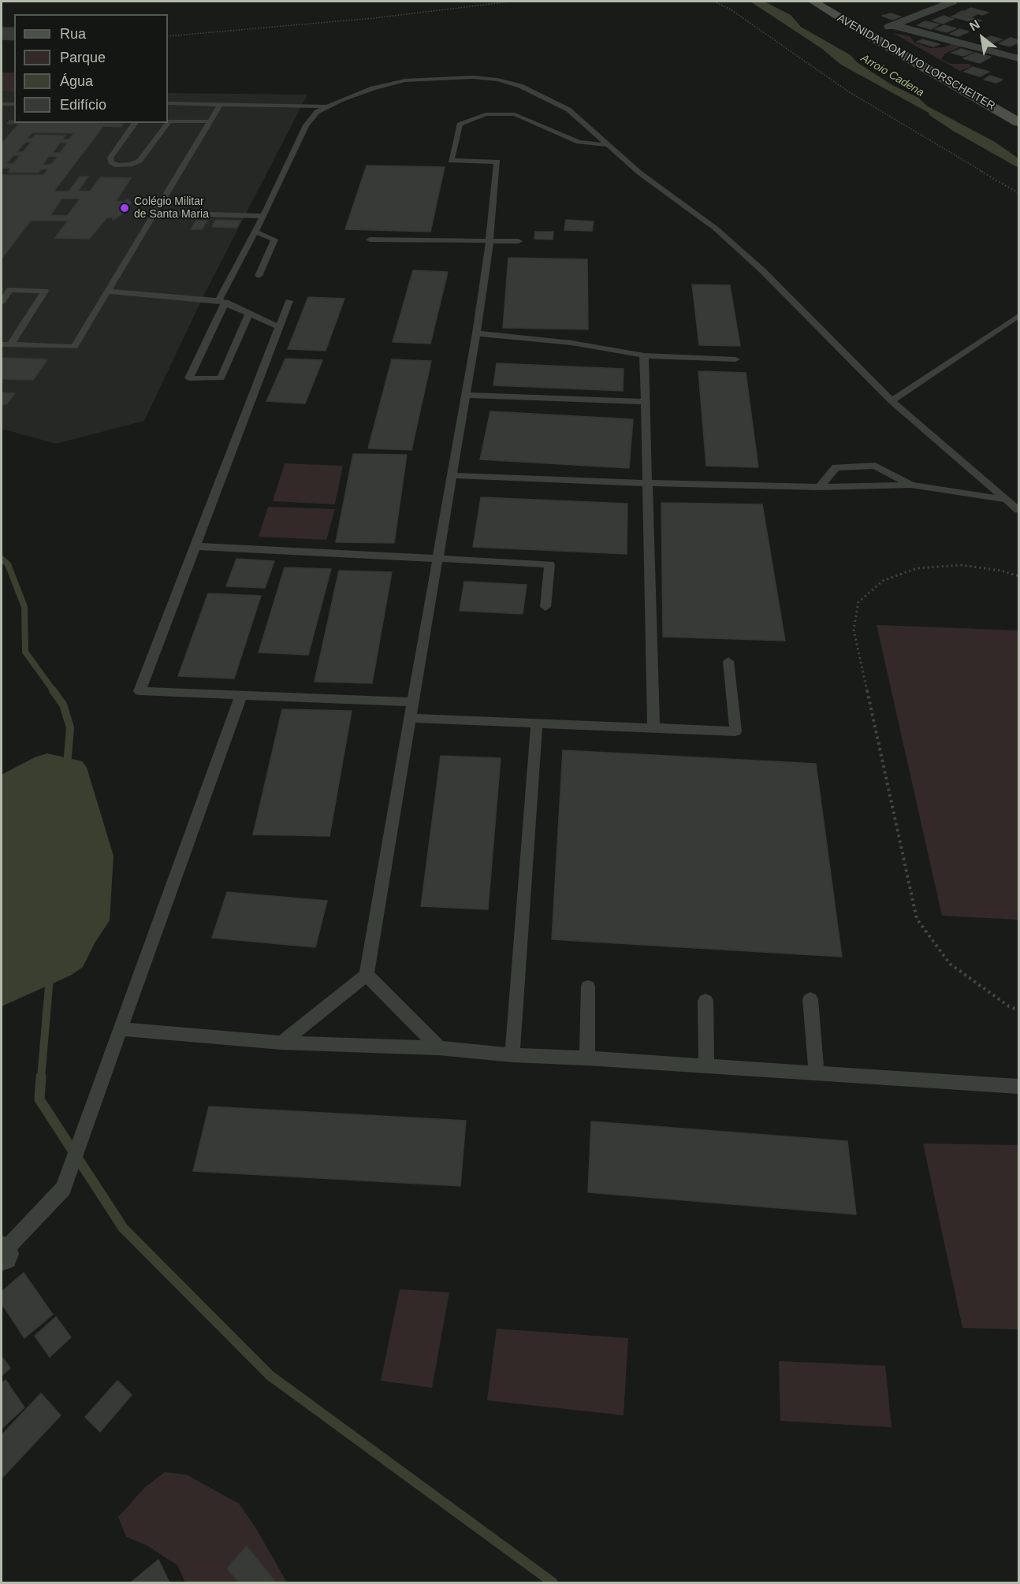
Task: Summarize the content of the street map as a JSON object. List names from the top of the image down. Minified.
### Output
{"streets":{"main road":["AVENIDA DOM IVO LORSCHEITER"]},"water":["Arroio Cadena"],"places":["Colégio Militar de Santa Maria"],"legend":["Rua","Parque","Água","Edifício"],"north":"top left"}
